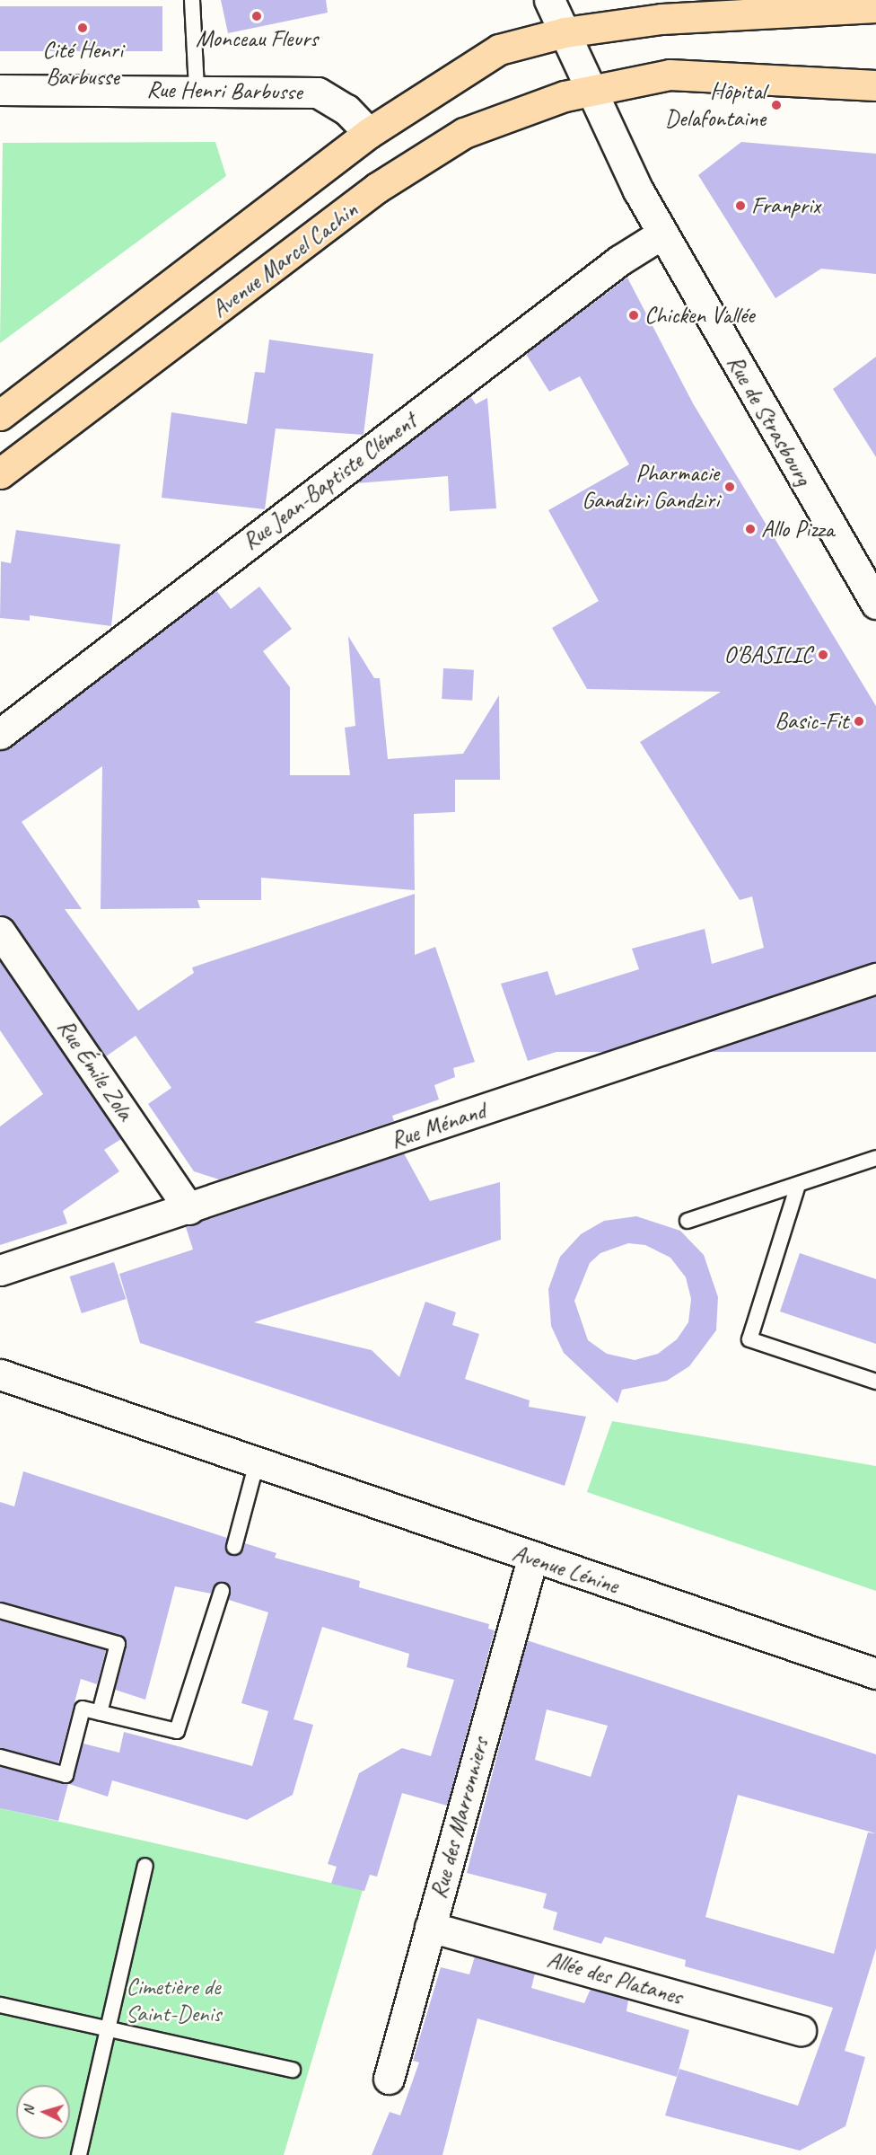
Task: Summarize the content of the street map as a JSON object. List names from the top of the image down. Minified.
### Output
{"streets":{"main road":["Avenue Marcel Cachin"],"street":["Rue Henri Barbusse","Rue de Strasbourg","Rue Jean-Baptiste Clément","Rue Émile Zola","Rue Ménand","Avenue Lénine","Rue des Marronniers","Allée des Platanes"]},"crossings":[["Avenue Marcel Cachin","Rue de Strasbourg"],["Rue de Strasbourg","Rue Jean-Baptiste Clément"],["Rue Émile Zola","Rue Ménand"],["Avenue Lénine","Rue des Marronniers"],["Rue des Marronniers","Allée des Platanes"]],"parks":["Cimetière de Saint-Denis"],"places":["Monceau Fleurs","Cité Henri Barbusse","Hôpital Delafontaine","Franprix","Chicken Vallée","Pharmacie Gandziri Gandziri","Allo Pizza","O'BASILIC","Basic-Fit"],"north":"left"}
